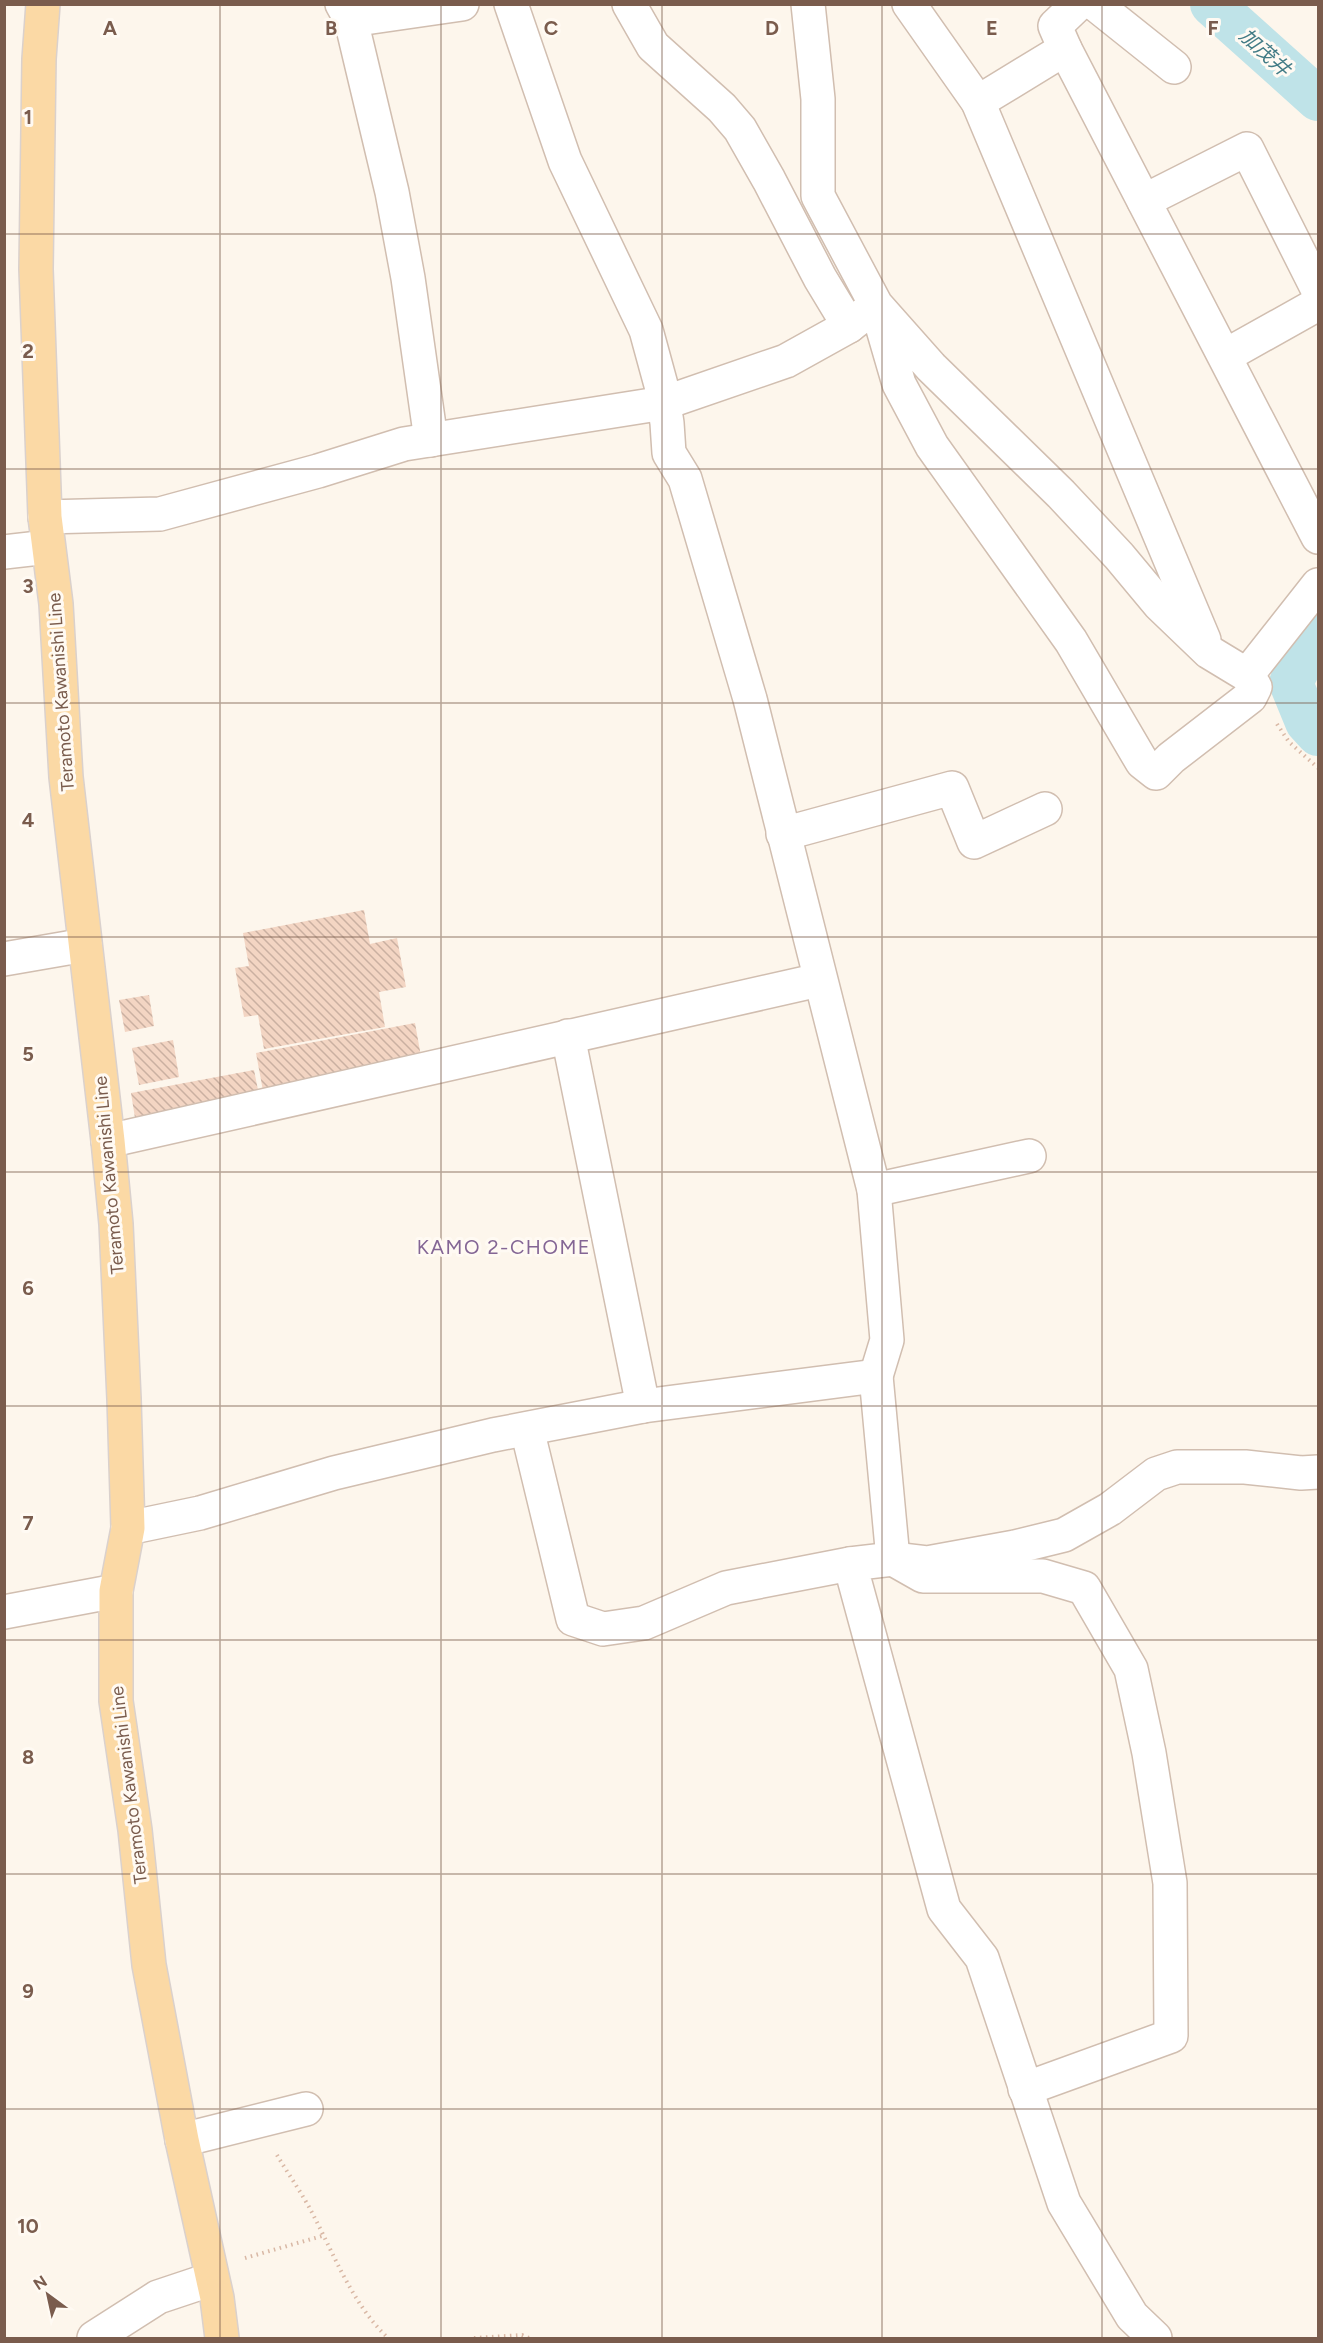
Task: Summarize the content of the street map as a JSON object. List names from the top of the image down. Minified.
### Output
{"streets":{"main road":["Teramoto Kawanishi Line"]},"districts":["KAMO 2-CHOME"],"water":["加茂井"],"north":"top left","grid":{"columns":["A","B","C","D","E","F"],"rows":["1","2","3","4","5","6","7","8","9","10"]}}
